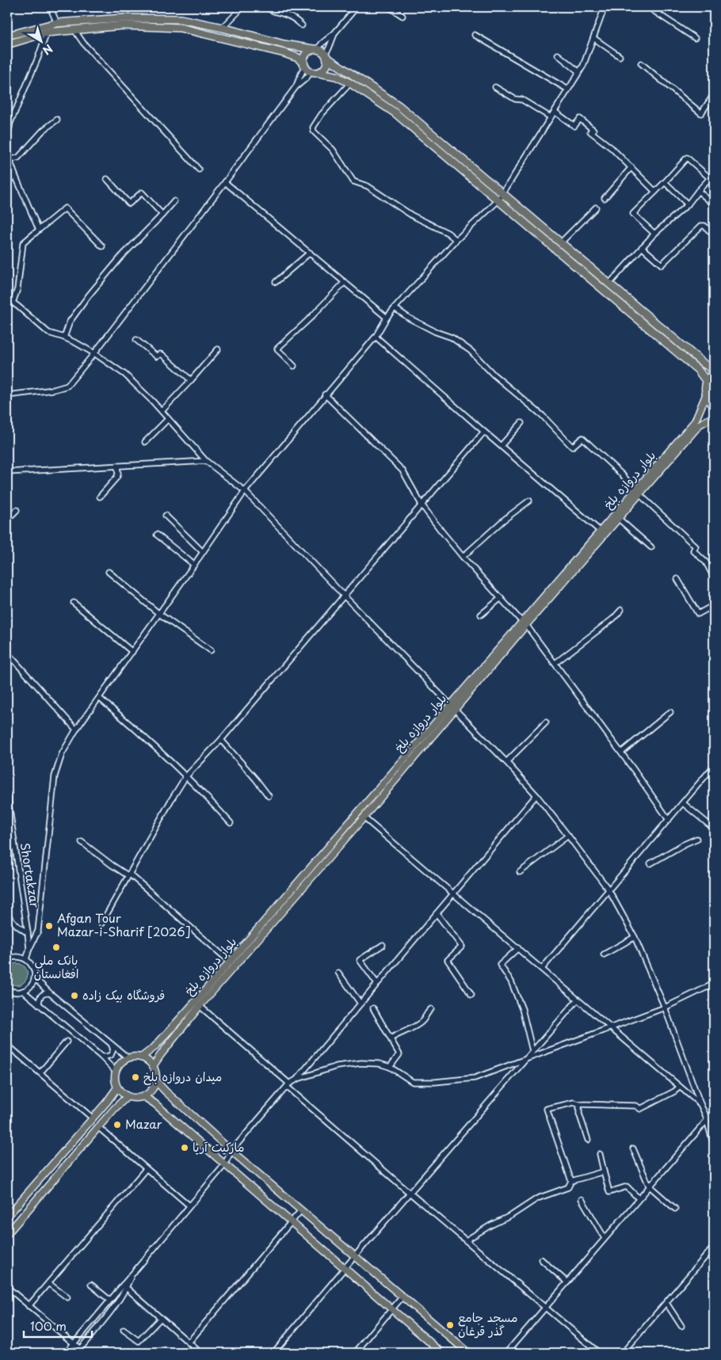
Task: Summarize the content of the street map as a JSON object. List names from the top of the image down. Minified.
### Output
{"streets":{"main road":["بلوار دروازه بلخ"],"street":["Shortakzar"]},"places":["Afgan Tour Mazar-i-Sharif [2026]","بانک ملی افغانستان","فروشگاه بیک زاده","میدان دروازه بلخ","Mazar","مارکیت آریا","مسجد جامع گذر قرغان"],"scale_bar":"100 m","north":"bottom right"}
